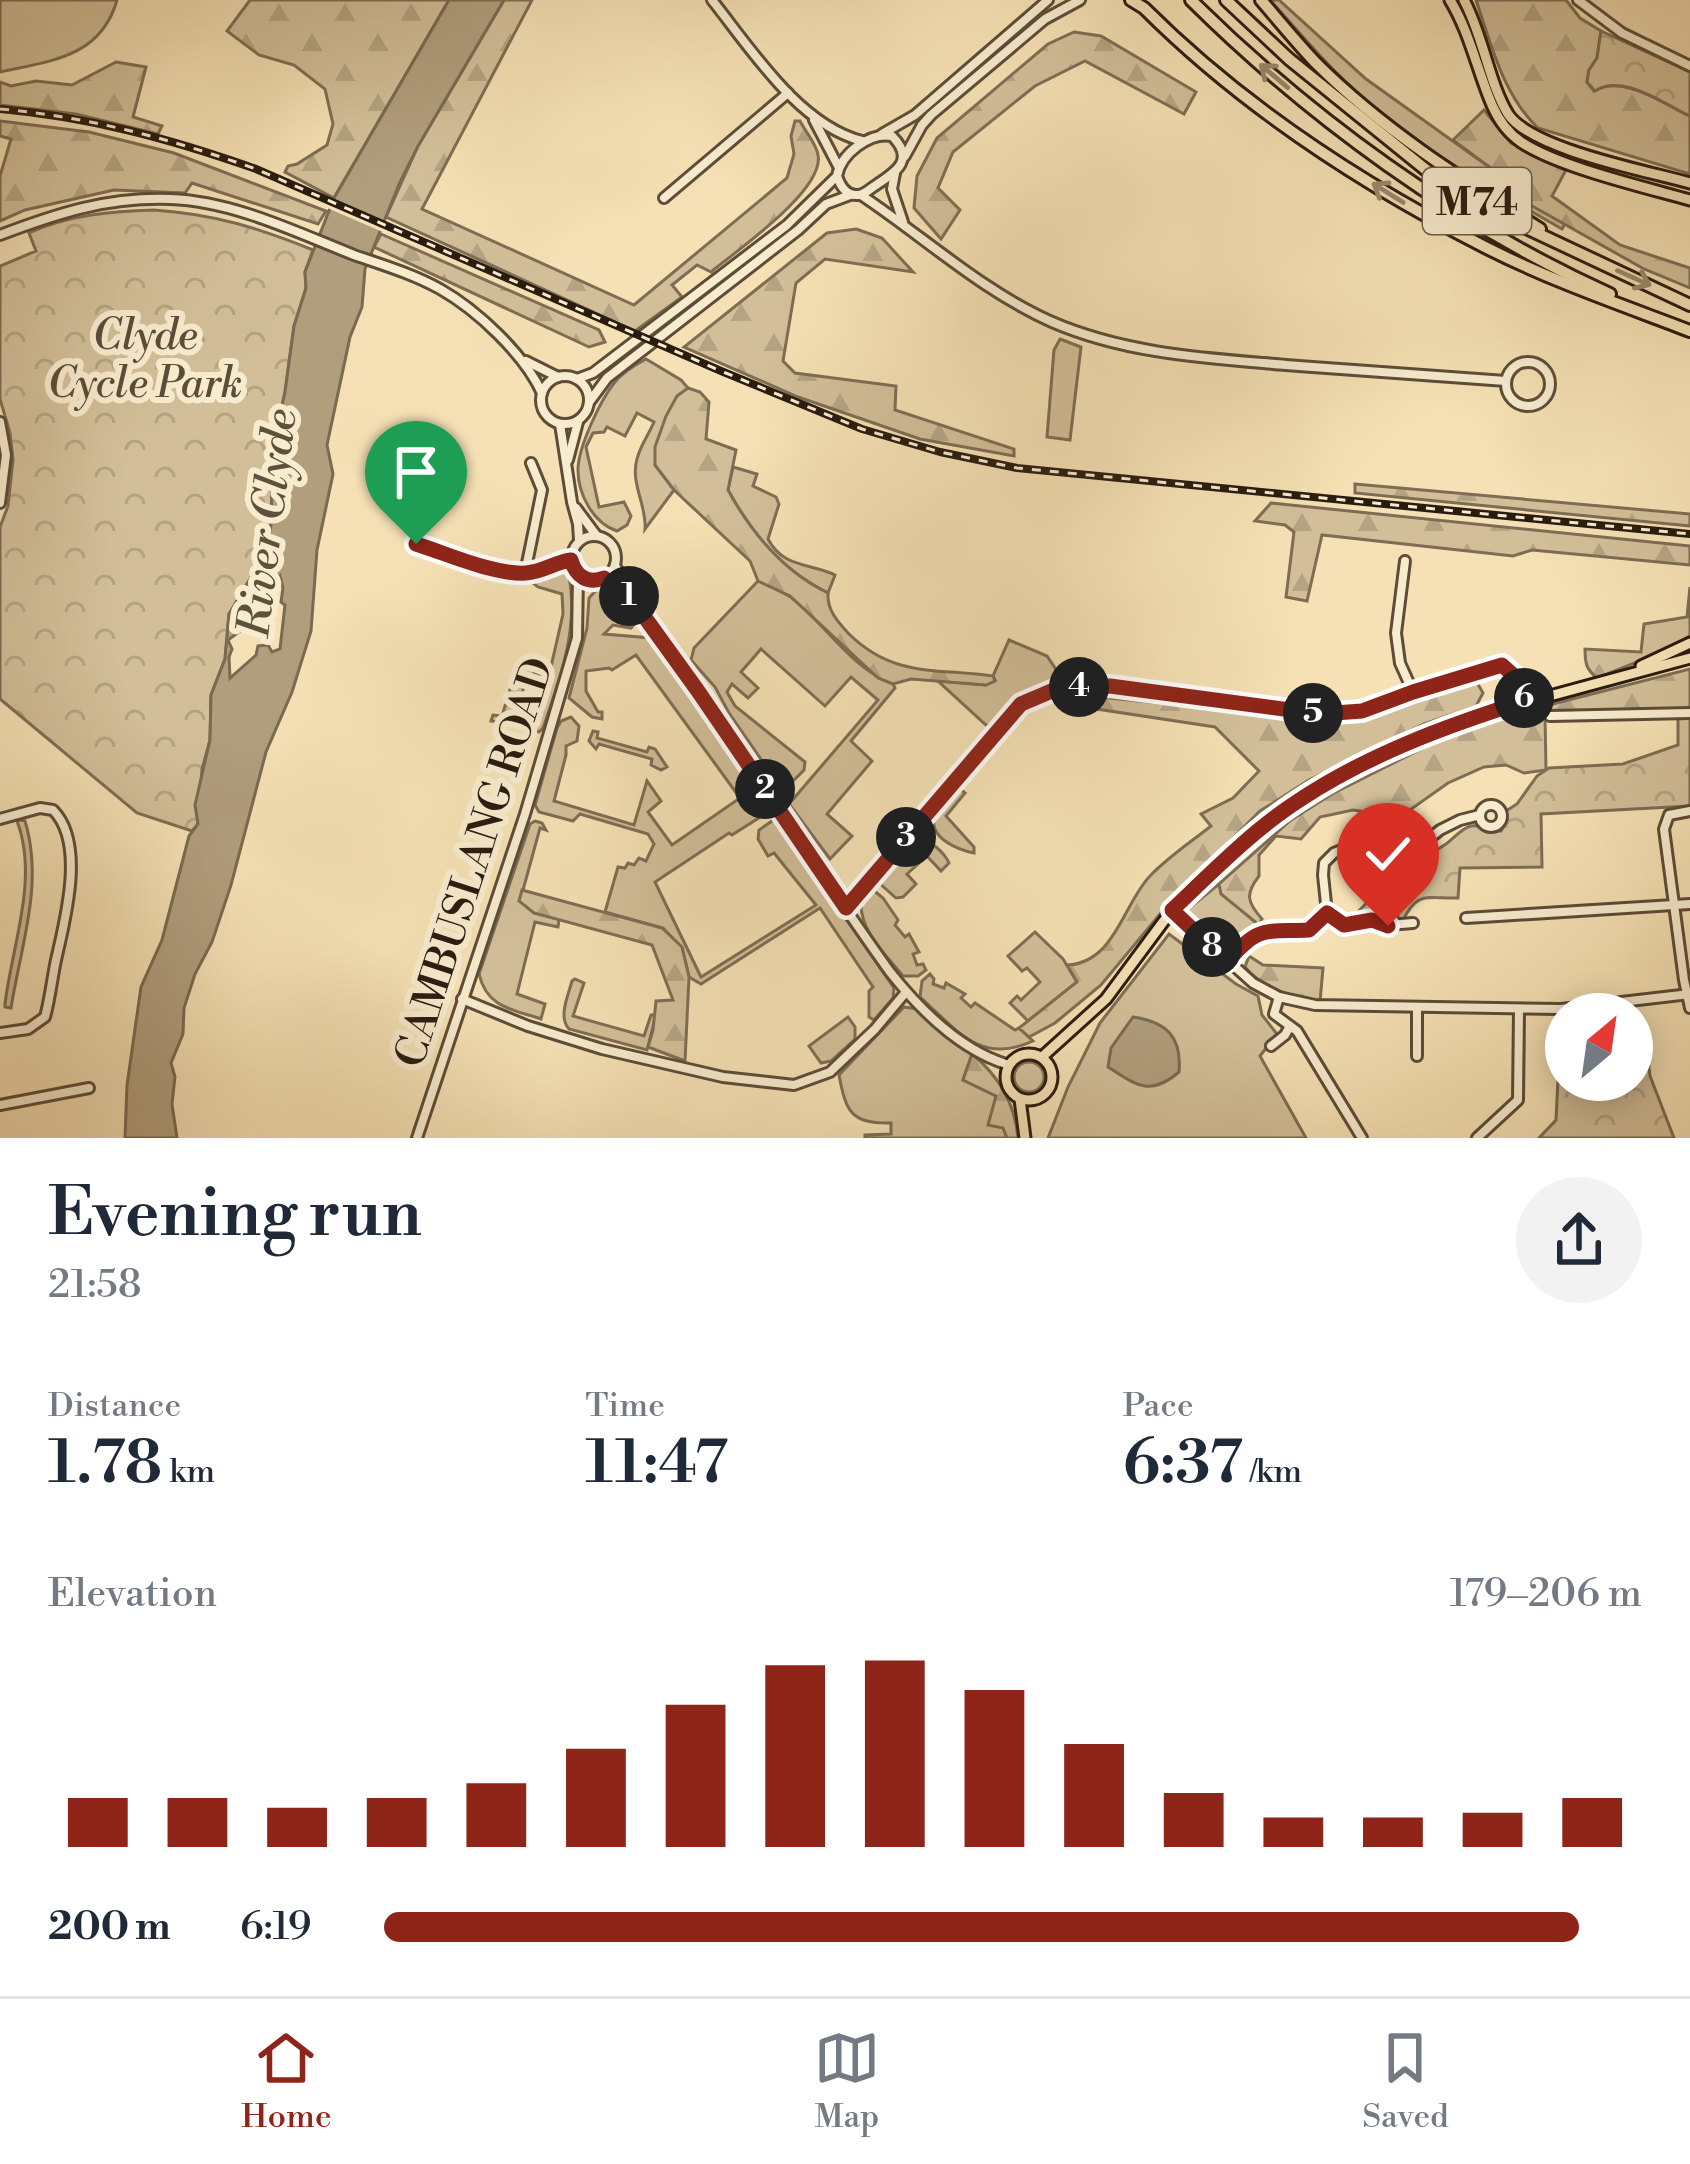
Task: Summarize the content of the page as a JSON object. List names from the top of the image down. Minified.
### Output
{"streets":{"highway":["M74"],"street":["CAMBUSLANG ROAD"]},"water":["River Clyde"],"parks":["Clyde Cycle Park"],"north":"top right","page":{"pins":["1","4","6","5","2","3","8"],"heading":["Evening run","21:58"],"stats":[["Distance","1.78 km"],["Time","11:47"],["Pace","6:37 /km"]],"chart":["Elevation","179–206 m"],"list":[{"name":"200 m","note":"6:19"}],"tabs":["Home","Map","Saved"]}}
